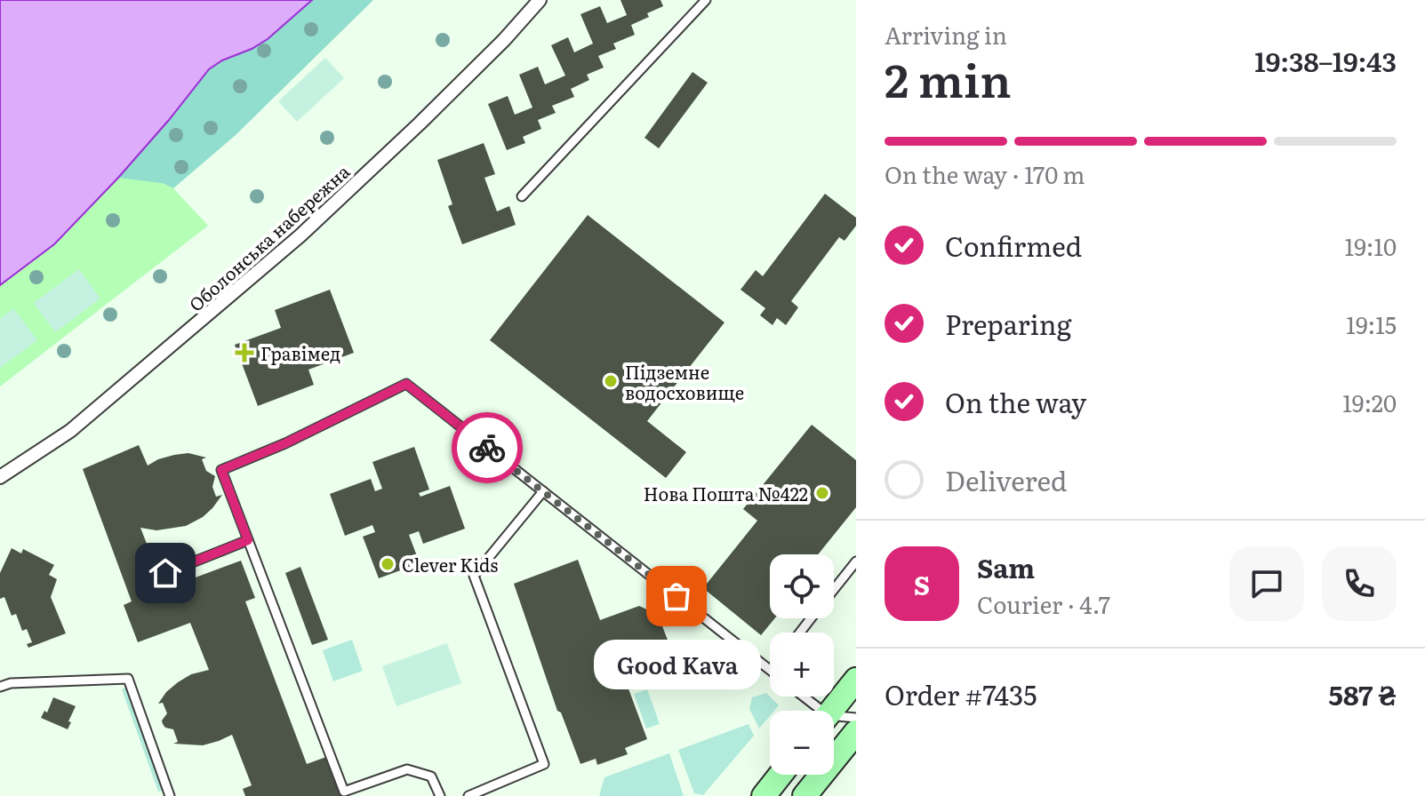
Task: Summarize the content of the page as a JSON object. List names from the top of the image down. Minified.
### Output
{"streets":{"street":["Оболонська набережна"]},"places":{"health":["Гравімед"],"other":["Підземне водосховище","Нова Пошта №422","Clever Kids","Good Kava"]},"page":{"heading":["2 min","Arriving in","19:38–19:43"],"panel":["Sam","Courier · 4.7","Order #7435","587 ₴"],"bar":"On the way · 170 m","list":[["Confirmed","19:10"],["Preparing","19:15"],["On the way","19:20"],"Delivered"],"round":"S","map_buttons":["+","−"],"bubble":"Good Kava"}}
